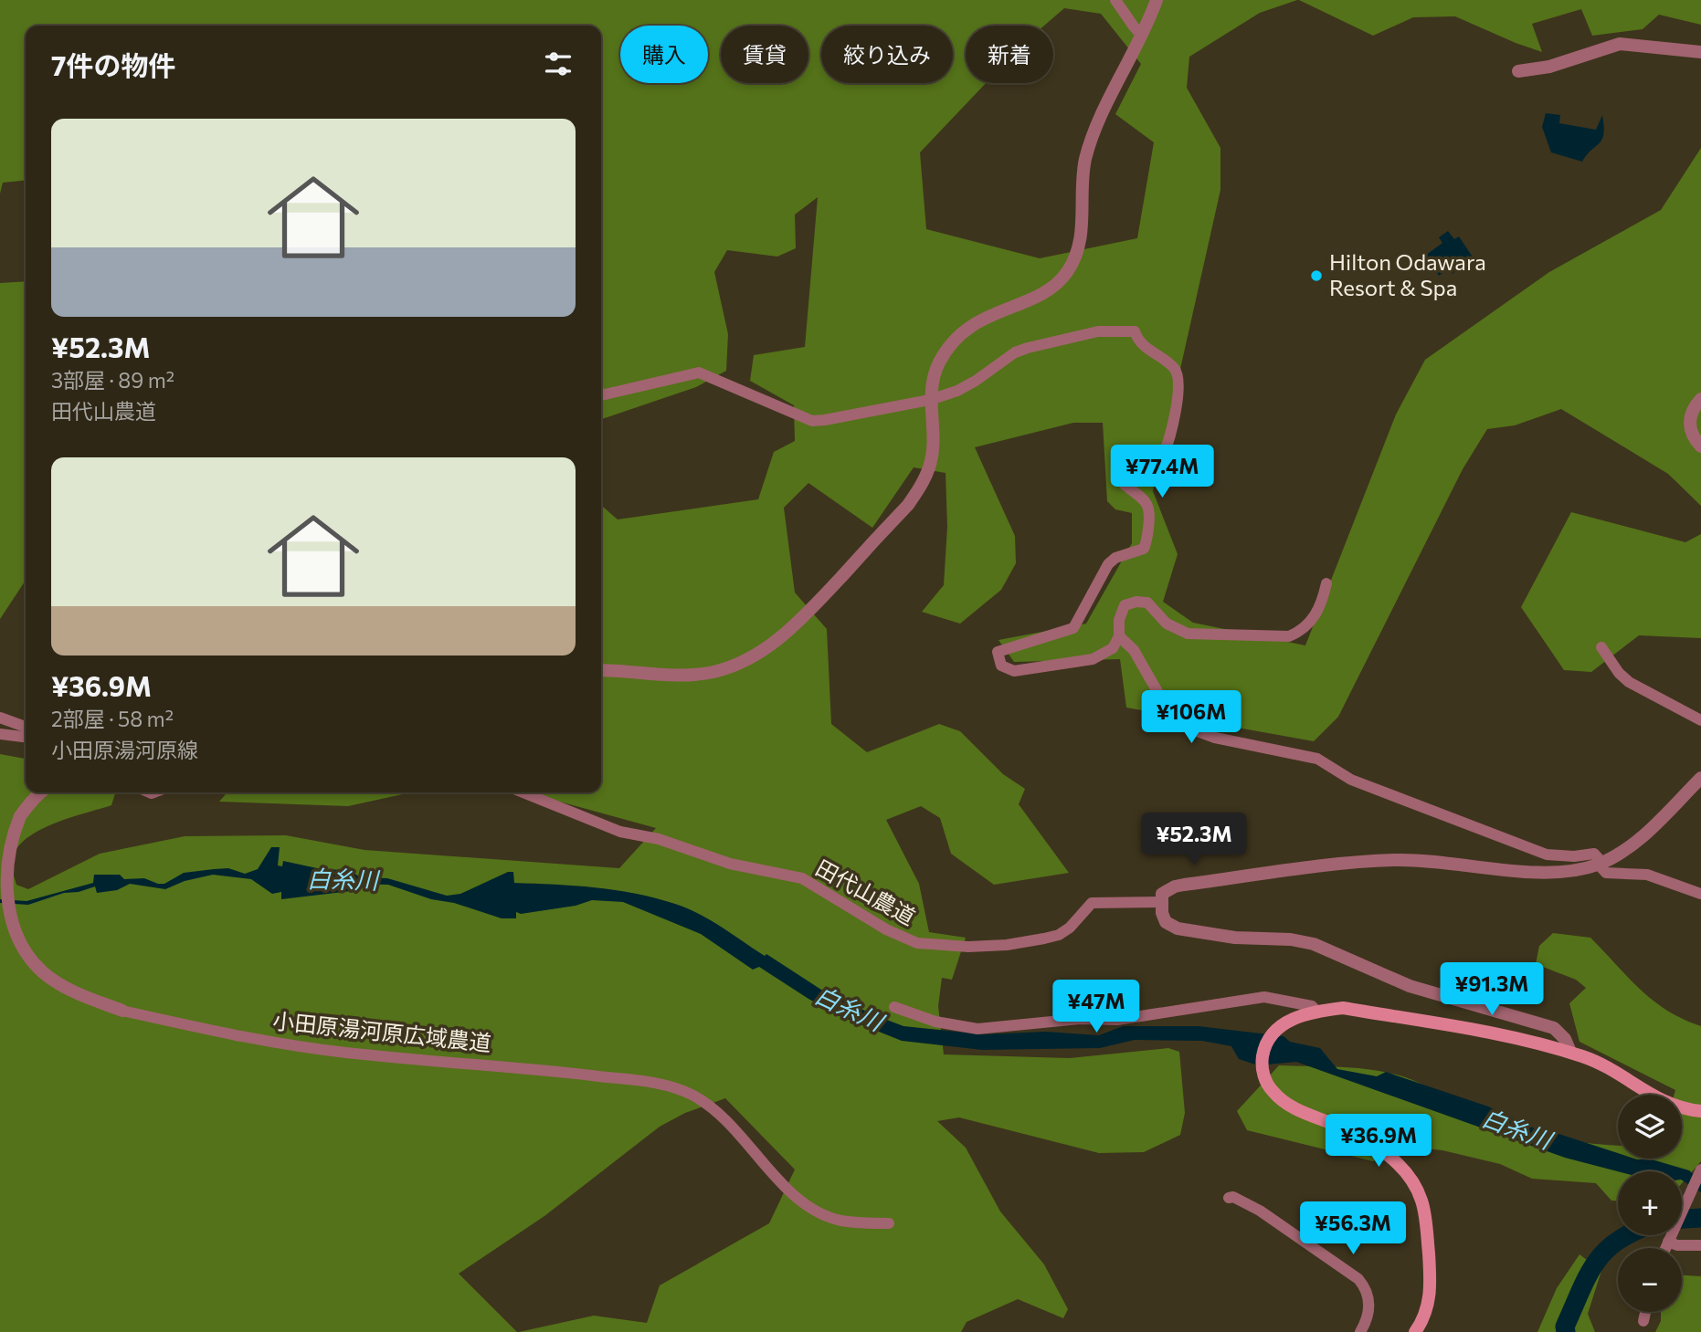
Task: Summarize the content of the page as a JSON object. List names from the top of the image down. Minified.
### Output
{"streets":{"street":["田代山農道","小田原湯河原広域農道"]},"water":["白糸川"],"places":["Hilton Odawara Resort & Spa"],"page":{"chip":["購入","賃貸","絞り込み","新着"],"heading":"7件の物件","list":[{"name":"¥52.3M","note":"3部屋 · 89 m² · 田代山農道"},{"name":"¥36.9M","note":"2部屋 · 58 m² · 小田原湯河原線"}],"price":["¥77.4M","¥106M","¥52.3M","¥91.3M","¥47M","¥36.9M","¥56.3M"],"map_buttons":["+","−"]}}
